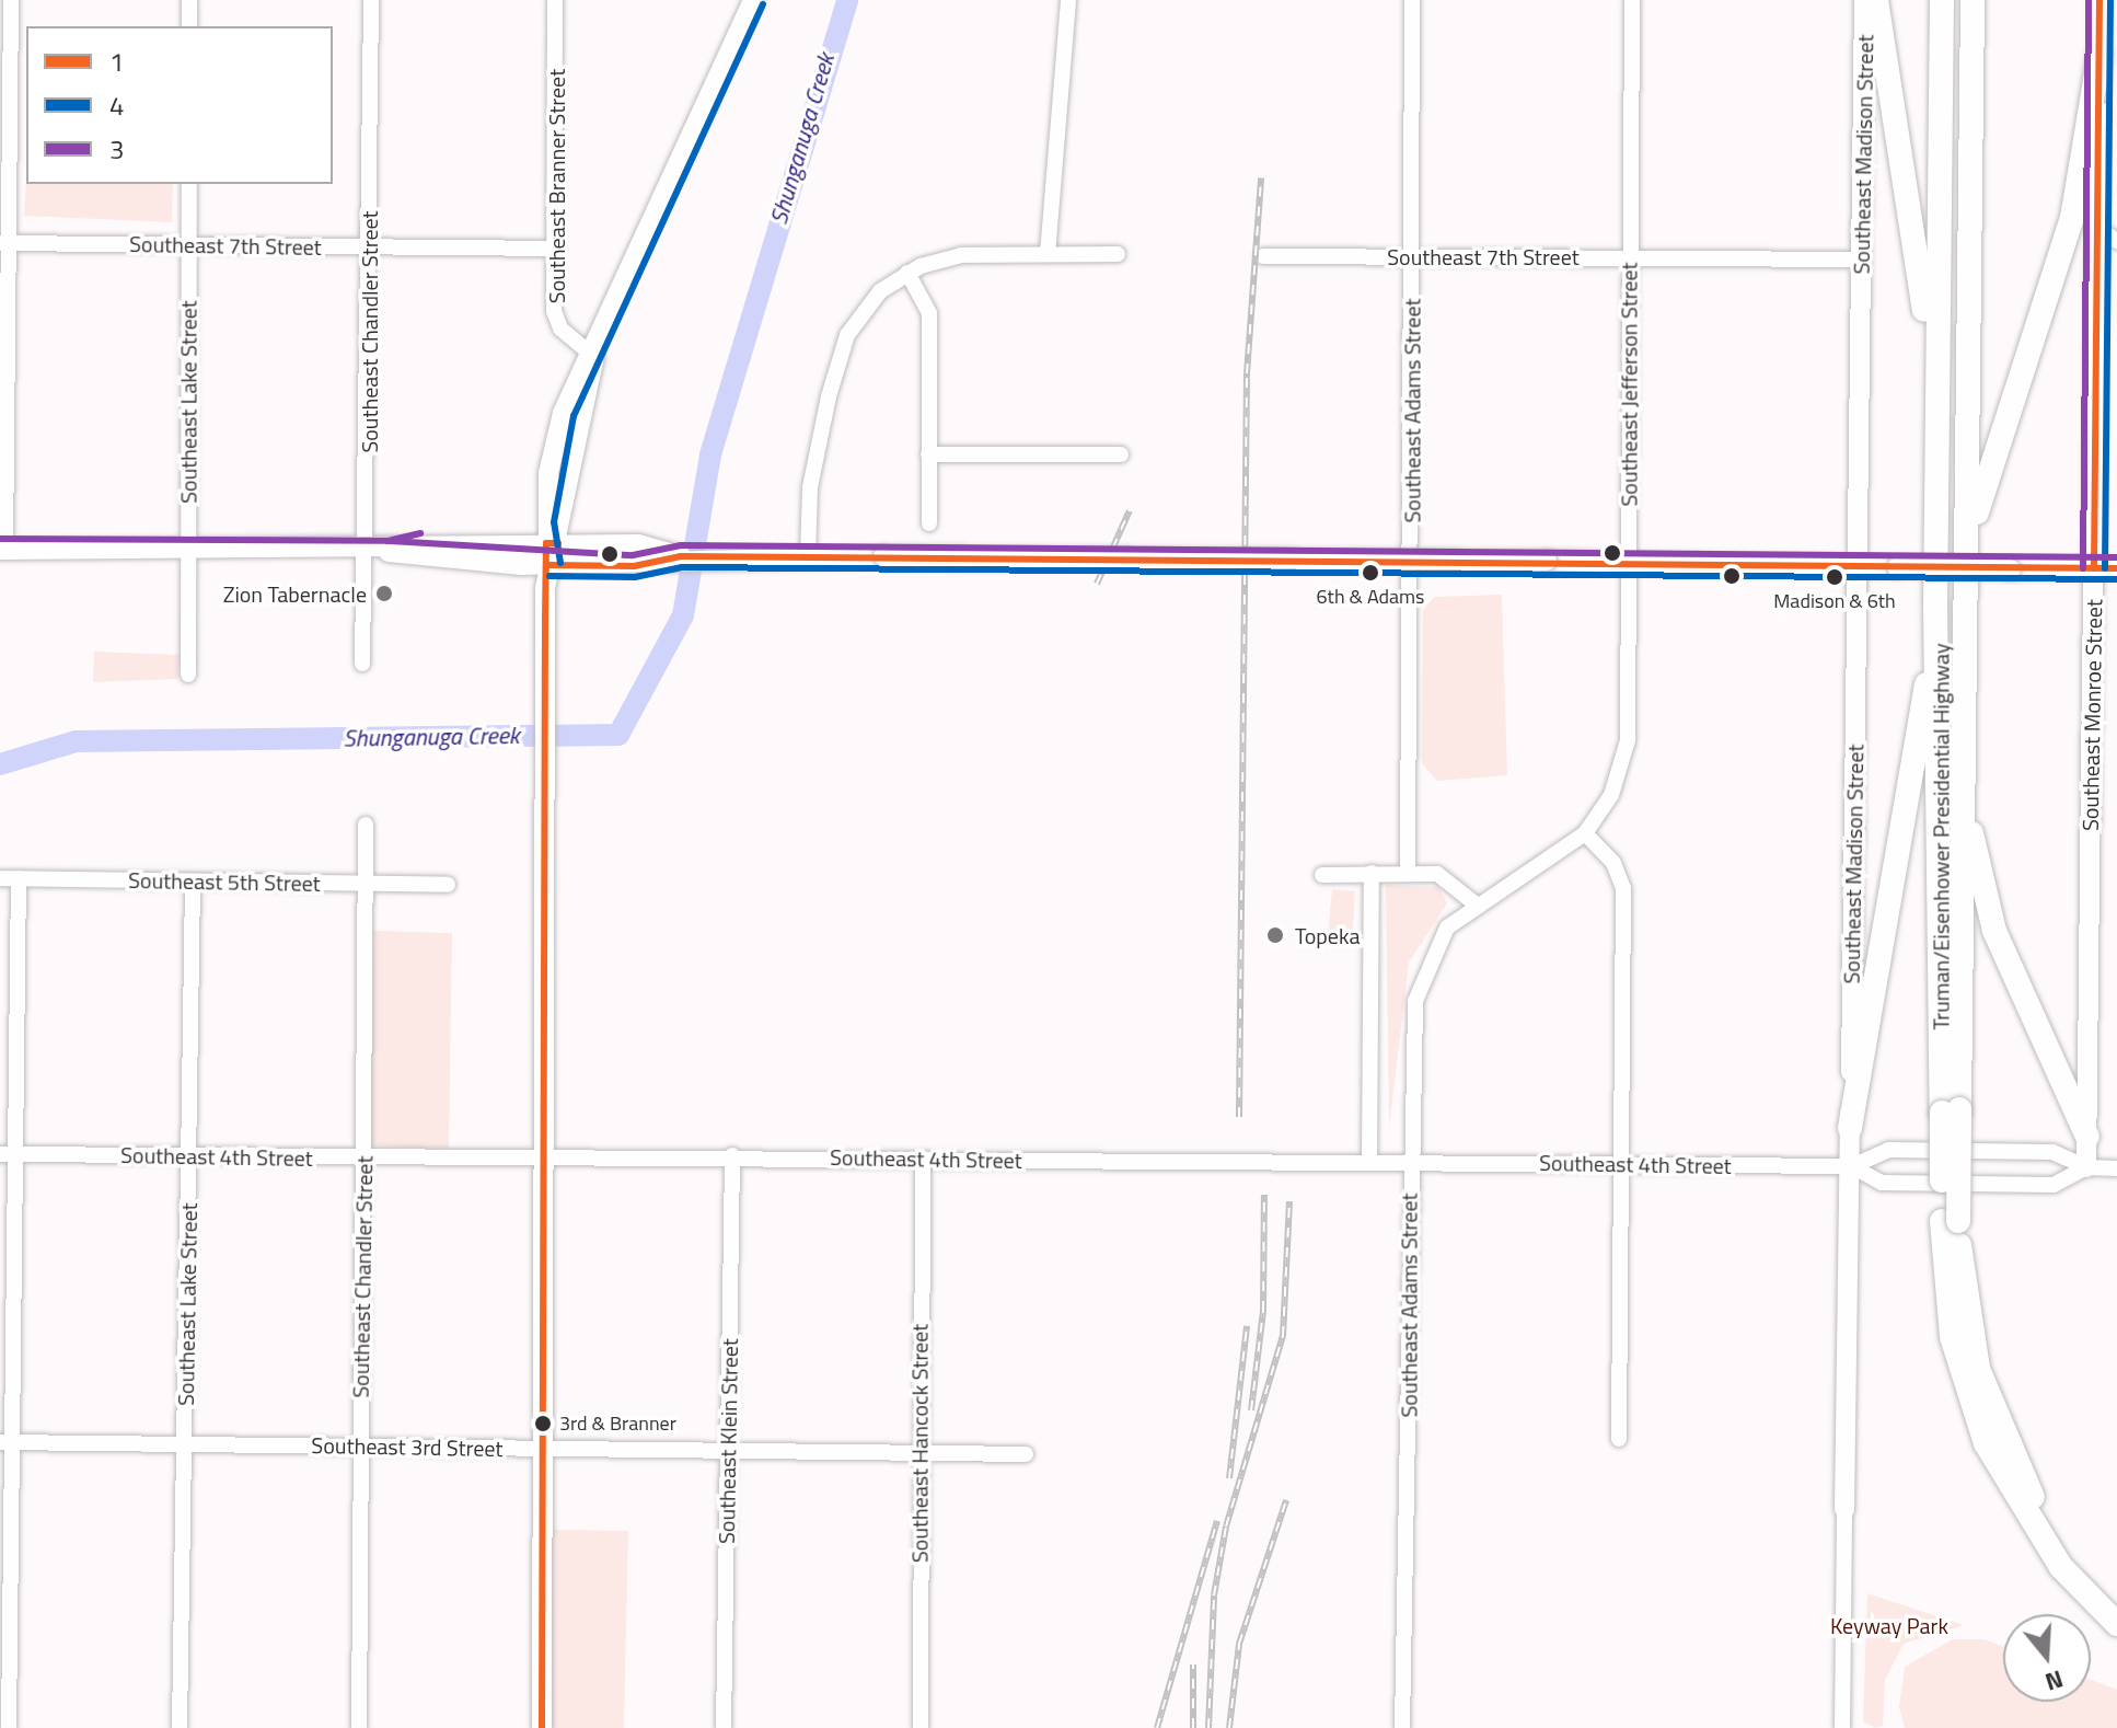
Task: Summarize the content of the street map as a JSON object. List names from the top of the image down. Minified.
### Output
{"streets":{"highway":["Truman/Eisenhower Presidential Highway"],"main road":["Southeast Madison Street","Southeast Monroe Street"],"street":["Southeast Branner Street","Southeast 7th Street","Southeast Chandler Street","Southeast Jefferson Street","Southeast Lake Street","Southeast Adams Street","Southeast 5th Street","Southeast 4th Street","Southeast Klein Street","Southeast Hancock Street","Southeast 3rd Street"]},"crossings":[["Southeast Madison Street","Southeast 7th Street"],["Southeast Madison Street","Southeast 4th Street"],["Southeast Branner Street","Southeast 7th Street"],["Southeast 7th Street","Southeast Chandler Street"],["Southeast 7th Street","Southeast Jefferson Street"],["Southeast 7th Street","Southeast Lake Street"],["Southeast 7th Street","Southeast Adams Street"],["Southeast Chandler Street","Southeast 5th Street"],["Southeast Chandler Street","Southeast 4th Street"],["Southeast Chandler Street","Southeast 3rd Street"],["Southeast Lake Street","Southeast 5th Street"],["Southeast Lake Street","Southeast 4th Street"],["Southeast Lake Street","Southeast 3rd Street"],["Southeast Adams Street","Southeast 4th Street"],["Southeast Monroe Street","Southeast 4th Street"],["Southeast 4th Street","Southeast Klein Street"],["Southeast 4th Street","Southeast Hancock Street"],["Southeast Klein Street","Southeast 3rd Street"],["Southeast Hancock Street","Southeast 3rd Street"]],"water":["Shunganuga Creek"],"parks":["Keyway Park"],"places":["6th & Adams","Madison & 6th","Zion Tabernacle","Topeka","3rd & Branner"],"lines":["transit line 1","transit line 4","transit line 3"],"legend":["1","4","3"],"north":"bottom"}
